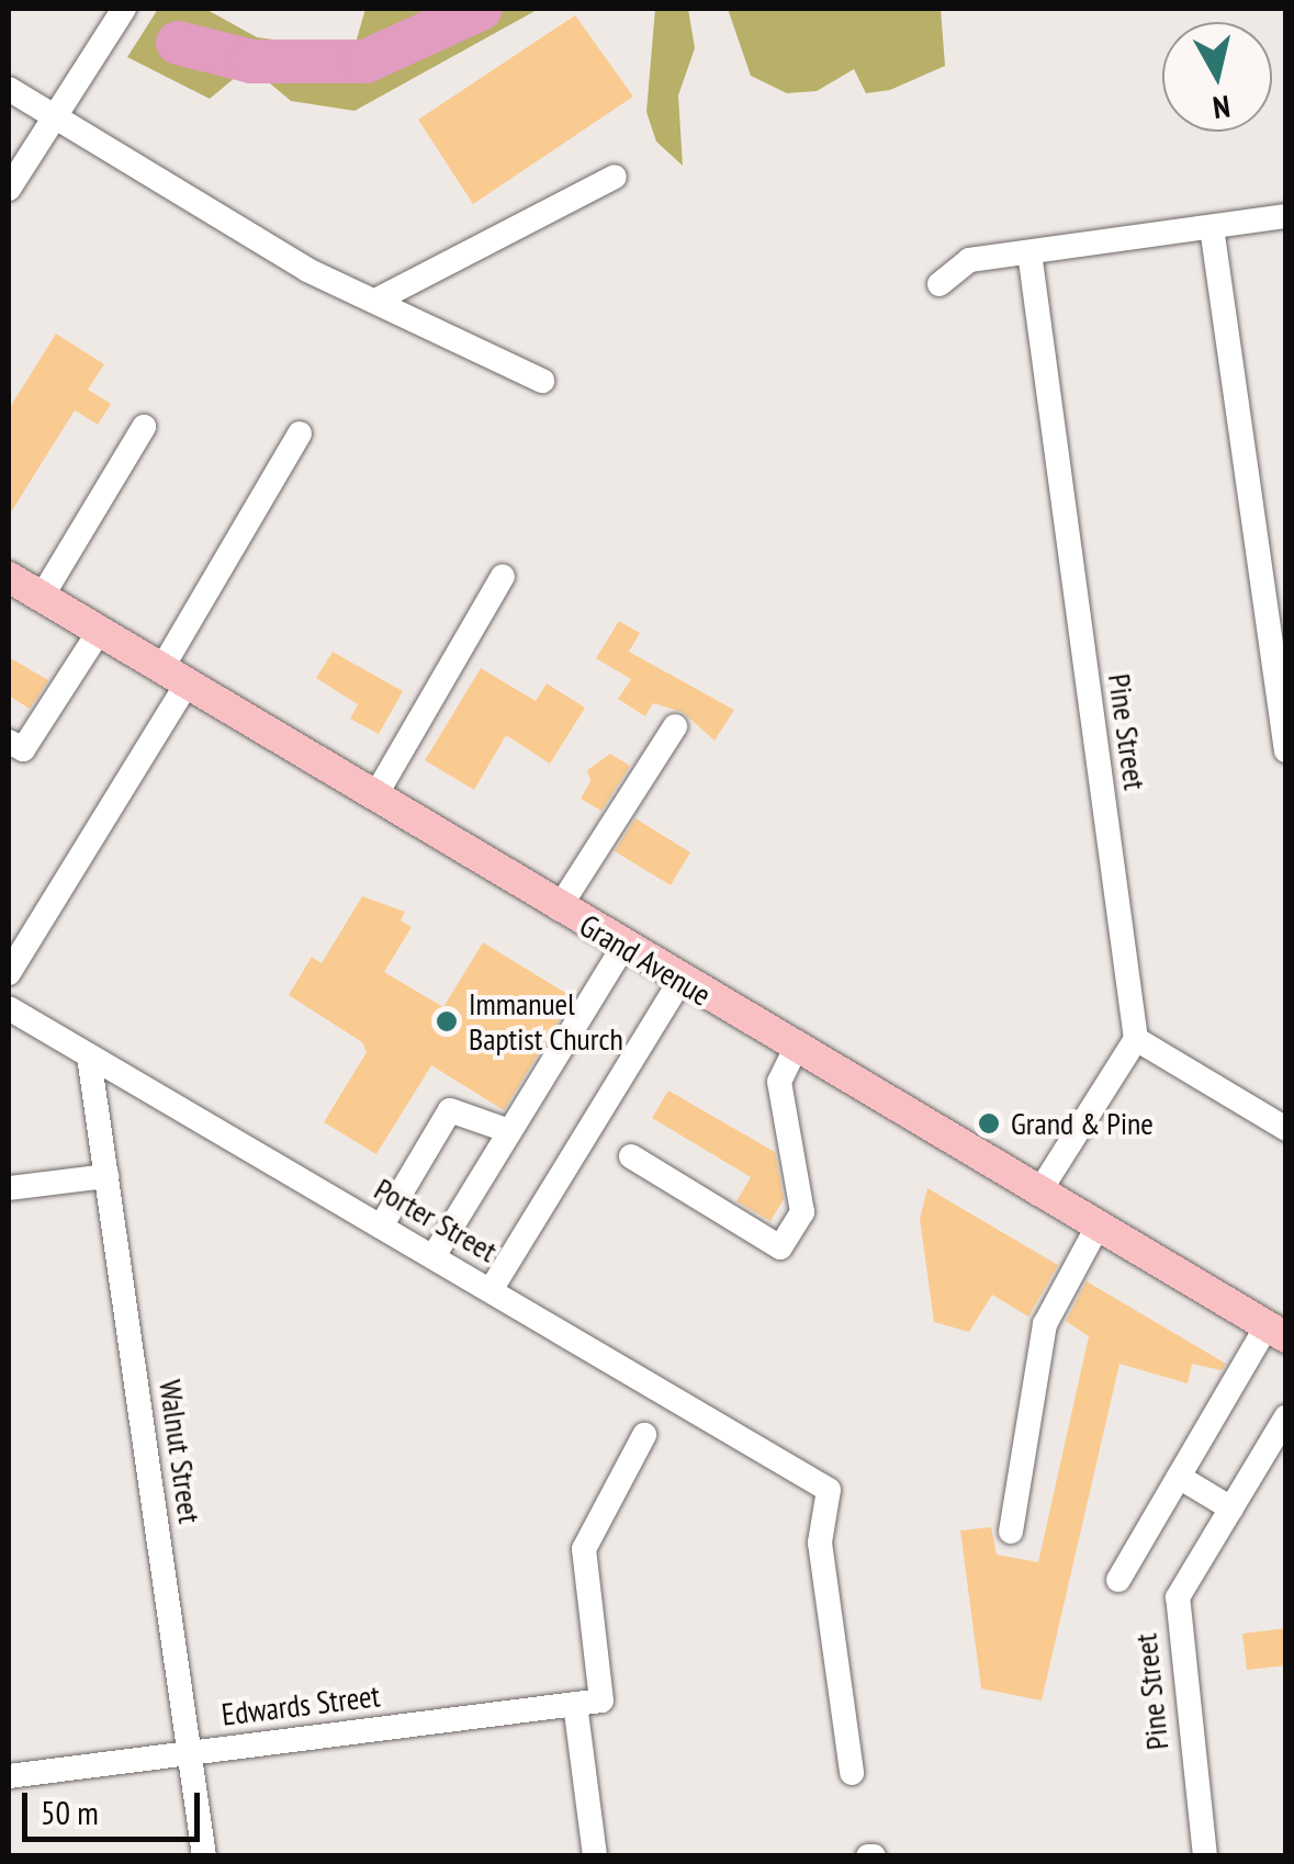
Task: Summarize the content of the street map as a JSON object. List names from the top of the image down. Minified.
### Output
{"streets":{"main road":["Grand Avenue"],"street":["Pine Street","Porter Street","Walnut Street","Edwards Street"]},"crossings":[["Porter Street","Walnut Street"],["Walnut Street","Edwards Street"]],"places":["Immanuel Baptist Church","Grand & Pine"],"scale_bar":"50 m","north":"bottom"}
